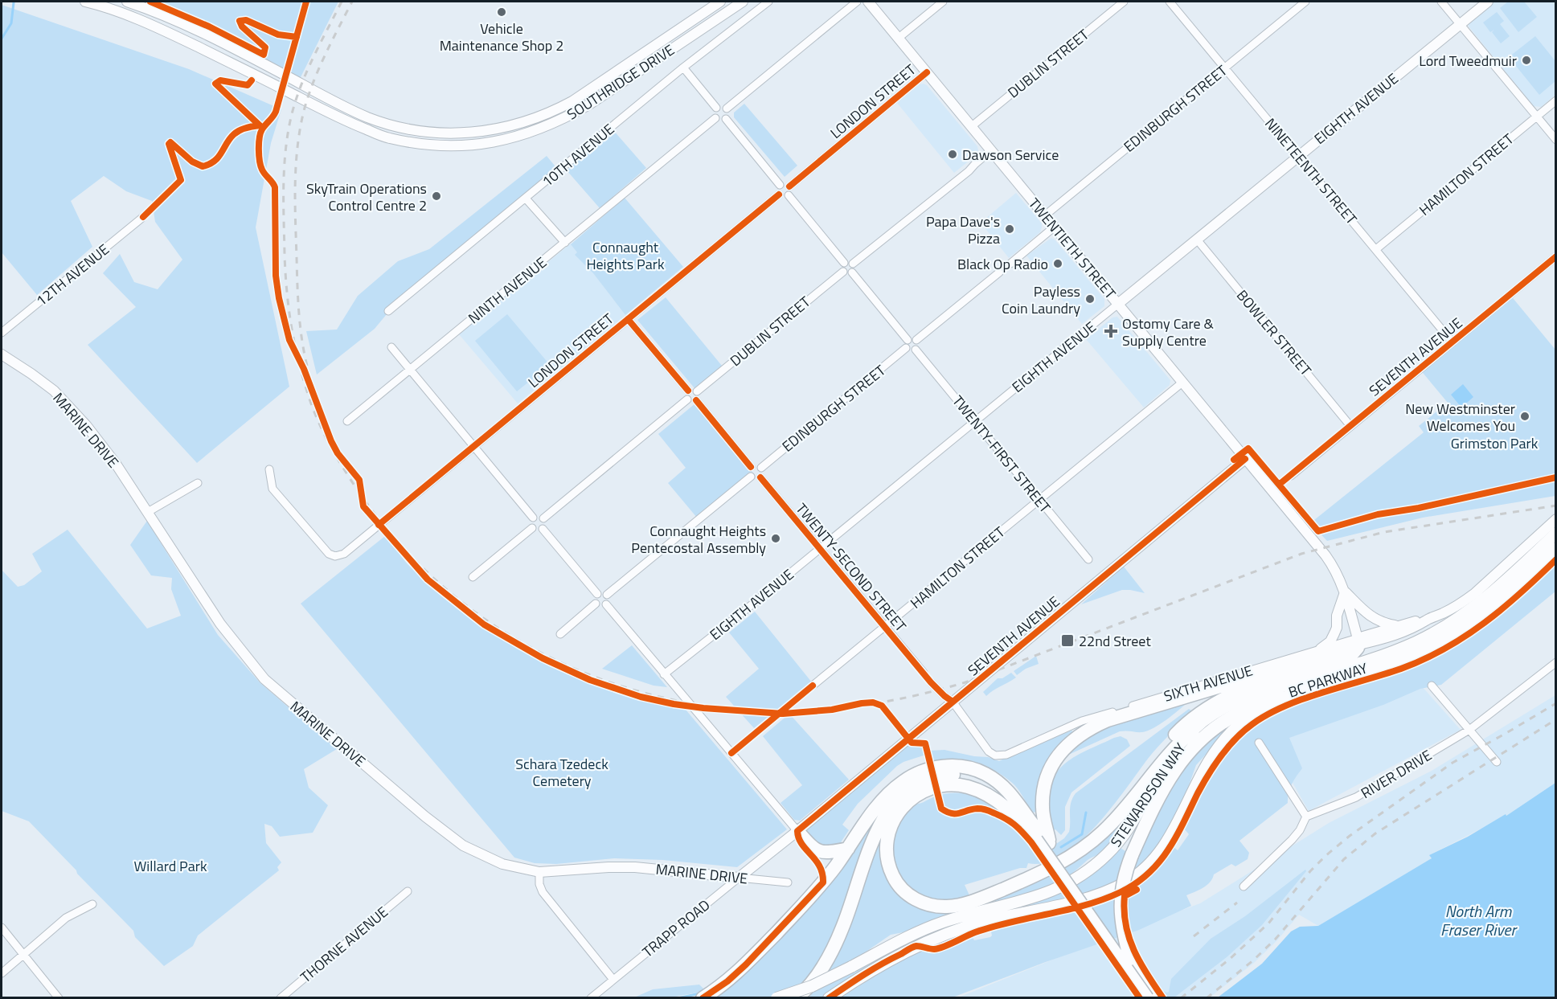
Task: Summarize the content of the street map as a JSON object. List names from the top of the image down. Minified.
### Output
{"streets":{"main road":["STEWARDSON WAY"],"street":["DUBLIN STREET","SOUTHRIDGE DRIVE","LONDON STREET","EDINBURGH STREET","EIGHTH AVENUE","10TH AVENUE","NINETEENTH STREET","HAMILTON STREET","TWENTIETH STREET","12TH AVENUE","NINTH AVENUE","BOWLER STREET","SEVENTH AVENUE","MARINE DRIVE","TWENTY-FIRST STREET","TWENTY-SECOND STREET","SIXTH AVENUE","RIVER DRIVE","TRAPP ROAD","THORNE AVENUE"],"cycle path":["BC PARKWAY"]},"crossings":[["DUBLIN STREET","TWENTIETH STREET"],["LONDON STREET","TWENTIETH STREET"],["EDINBURGH STREET","NINETEENTH STREET"],["EDINBURGH STREET","TWENTIETH STREET"],["EDINBURGH STREET","TWENTY-FIRST STREET"],["EDINBURGH STREET","TWENTY-SECOND STREET"],["EIGHTH AVENUE","NINETEENTH STREET"],["EIGHTH AVENUE","TWENTIETH STREET"],["EIGHTH AVENUE","BOWLER STREET"],["EIGHTH AVENUE","TWENTY-FIRST STREET"],["EIGHTH AVENUE","TWENTY-SECOND STREET"],["NINETEENTH STREET","HAMILTON STREET"],["NINETEENTH STREET","SEVENTH AVENUE"],["HAMILTON STREET","TWENTIETH STREET"],["HAMILTON STREET","TWENTY-FIRST STREET"],["HAMILTON STREET","TWENTY-SECOND STREET"],["TWENTIETH STREET","SEVENTH AVENUE"],["TWENTIETH STREET","SIXTH AVENUE"],["BOWLER STREET","SEVENTH AVENUE"],["SEVENTH AVENUE","MARINE DRIVE"],["SEVENTH AVENUE","SIXTH AVENUE"],["SEVENTH AVENUE","TRAPP ROAD"],["MARINE DRIVE","TRAPP ROAD"]],"water":["North Arm Fraser River"],"parks":["Connaught Heights Park","Grimston Park","Schara Tzedeck Cemetery","Willard Park"],"places":{"other":["Vehicle Maintenance Shop 2","Lord Tweedmuir","Dawson Service","SkyTrain Operations Control Centre 2","Papa Dave's Pizza","Black Op Radio","Payless Coin Laundry","New Westminster Welcomes You","Connaught Heights Pentecostal Assembly"],"health":["Ostomy Care & Supply Centre"],"transit":["22nd Street"]}}
